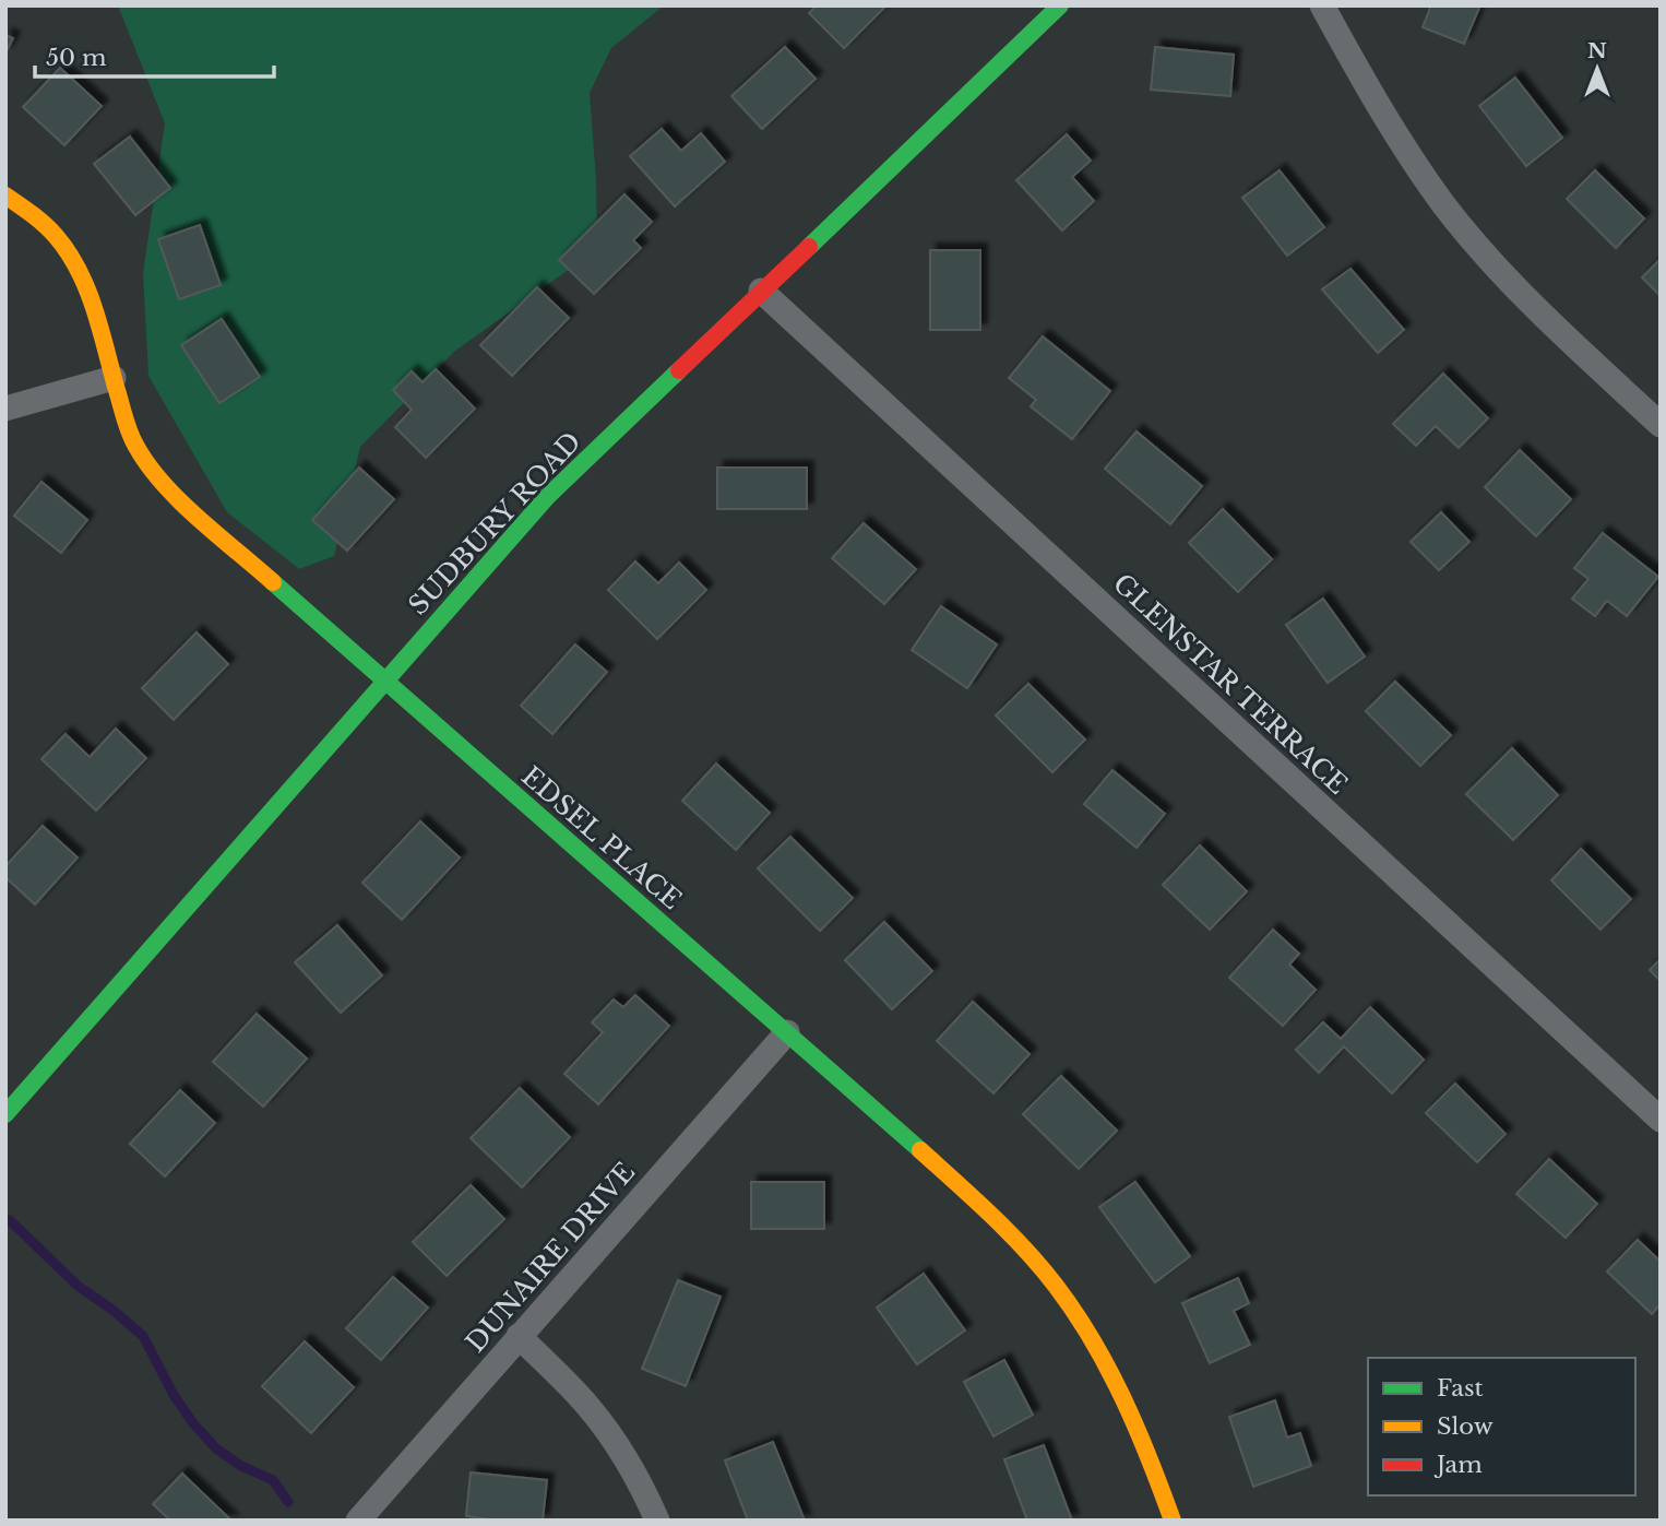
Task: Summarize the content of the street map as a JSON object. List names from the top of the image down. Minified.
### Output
{"streets":{"street":["SUDBURY ROAD","GLENSTAR TERRACE","EDSEL PLACE","DUNAIRE DRIVE"]},"crossings":[["SUDBURY ROAD","GLENSTAR TERRACE"],["SUDBURY ROAD","EDSEL PLACE"],["EDSEL PLACE","DUNAIRE DRIVE"]],"legend":["Fast","Slow","Jam"],"scale_bar":"50 m","north":"top"}
